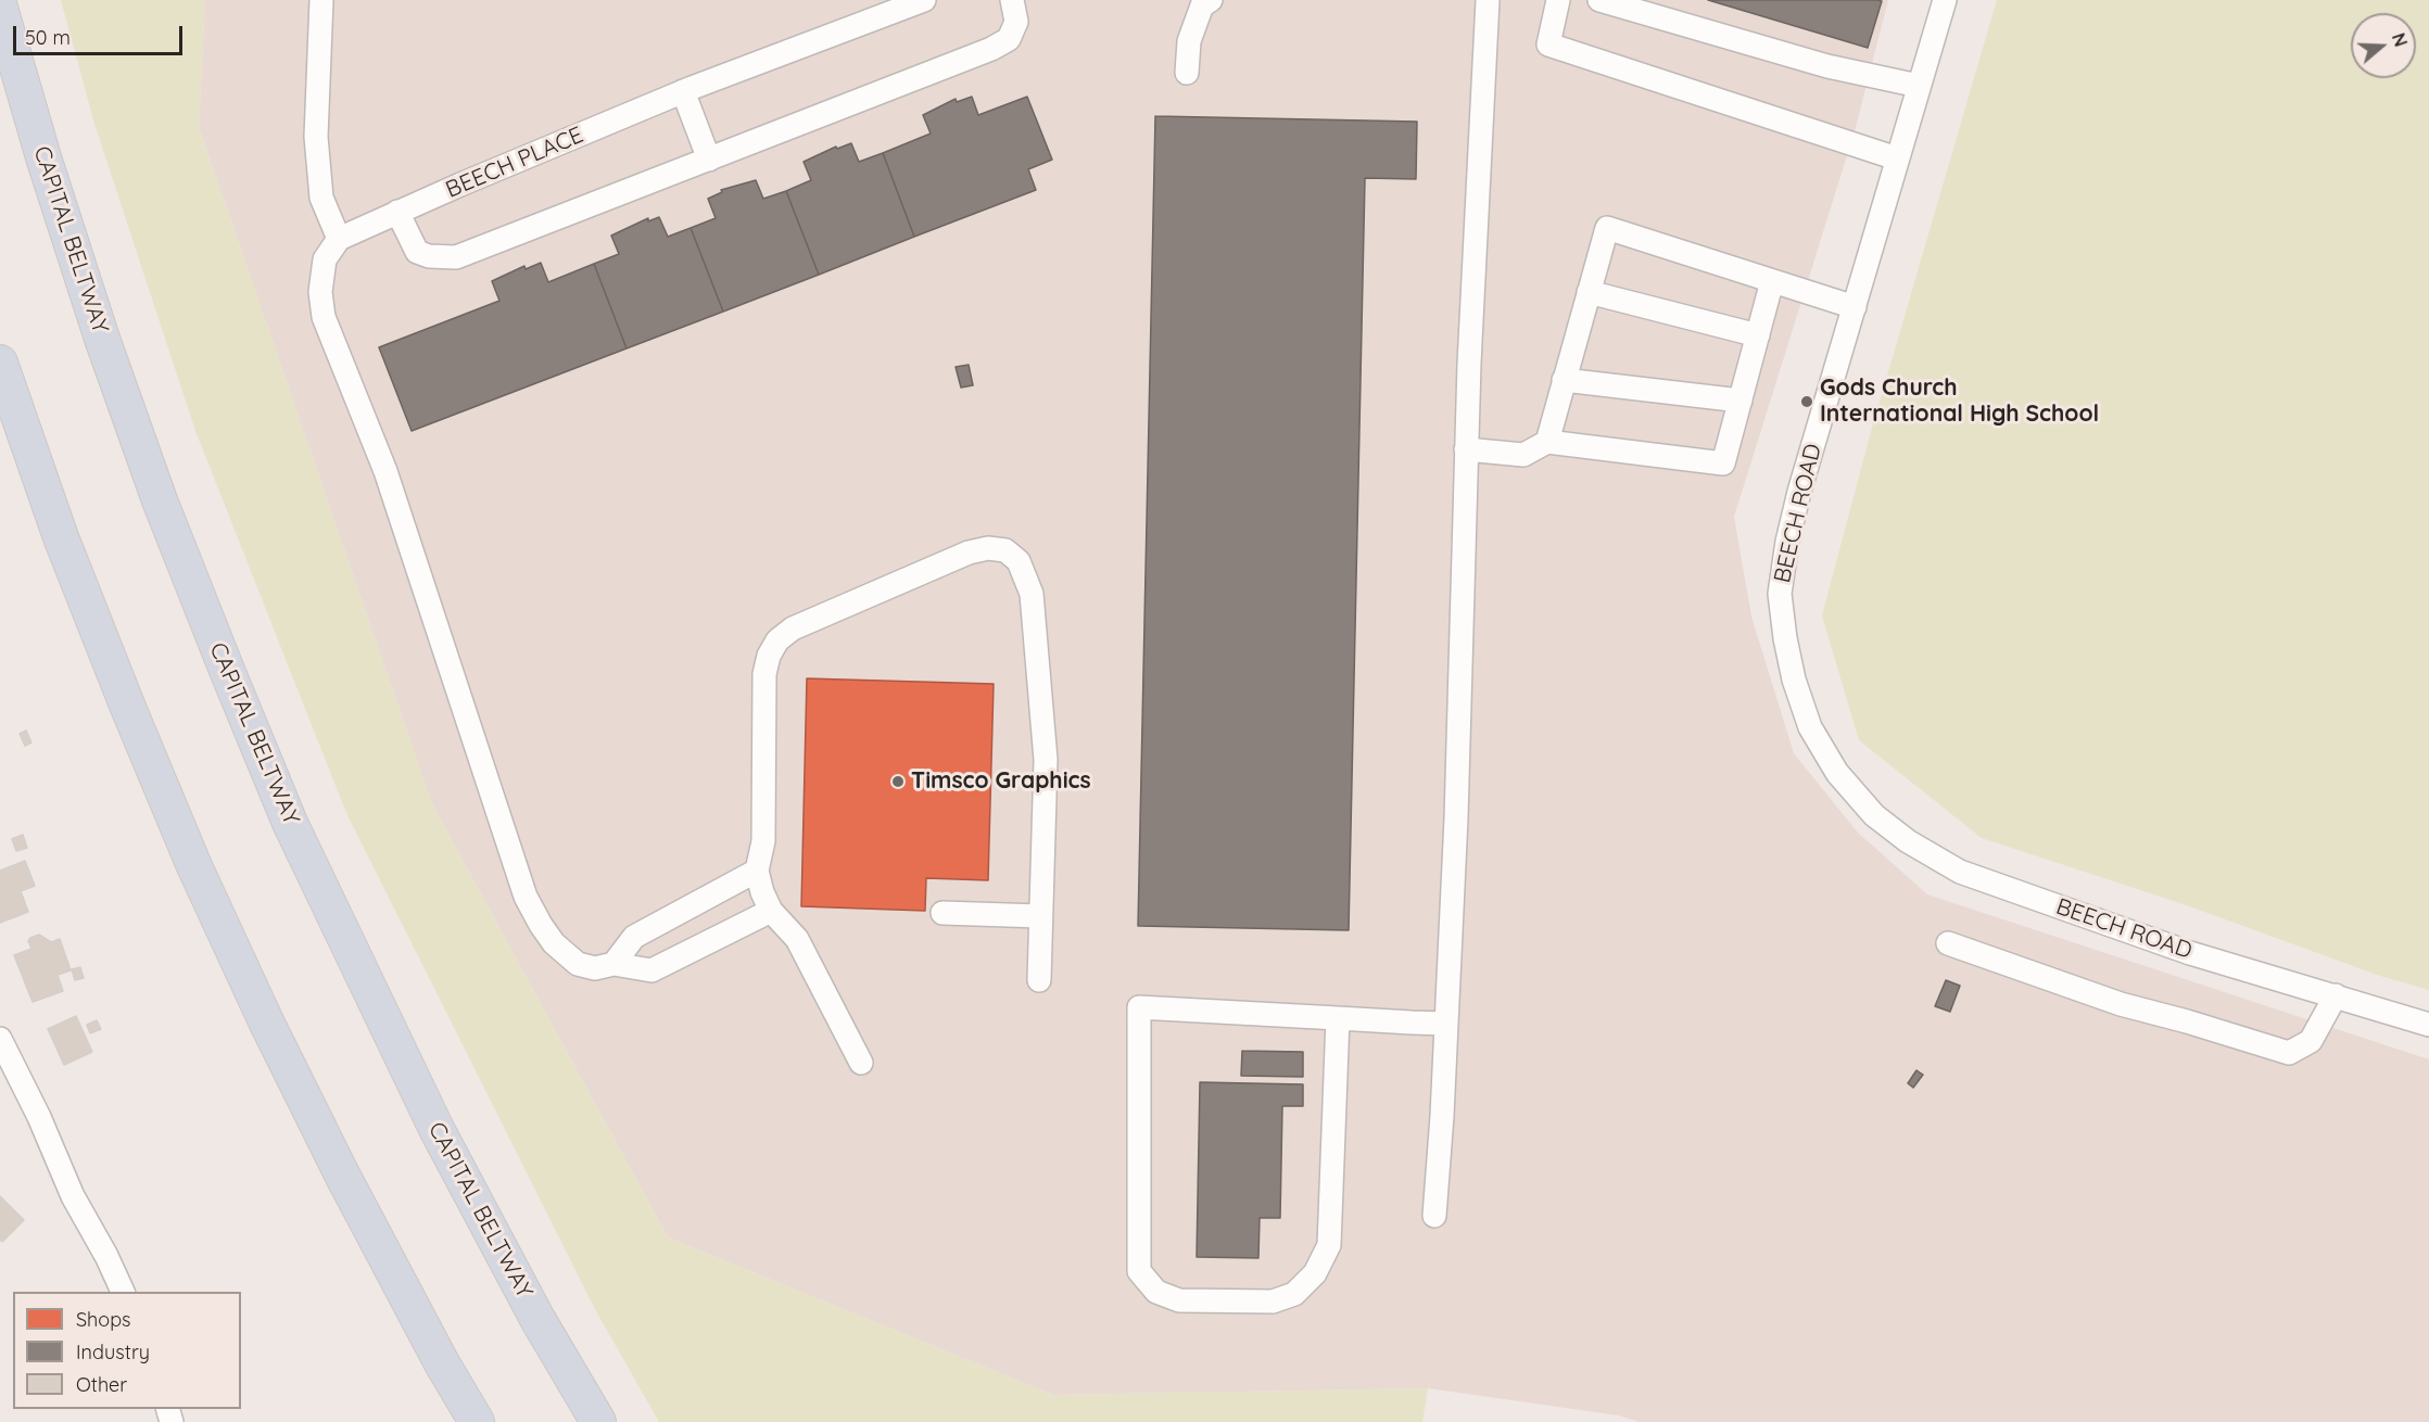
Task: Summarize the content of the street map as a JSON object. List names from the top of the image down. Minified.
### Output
{"streets":{"highway":["CAPITAL BELTWAY"],"street":["BEECH PLACE","BEECH ROAD"]},"places":["Gods Church International High School","Timsco Graphics"],"legend":["Shops","Industry","Other"],"scale_bar":"50 m","north":"right"}
